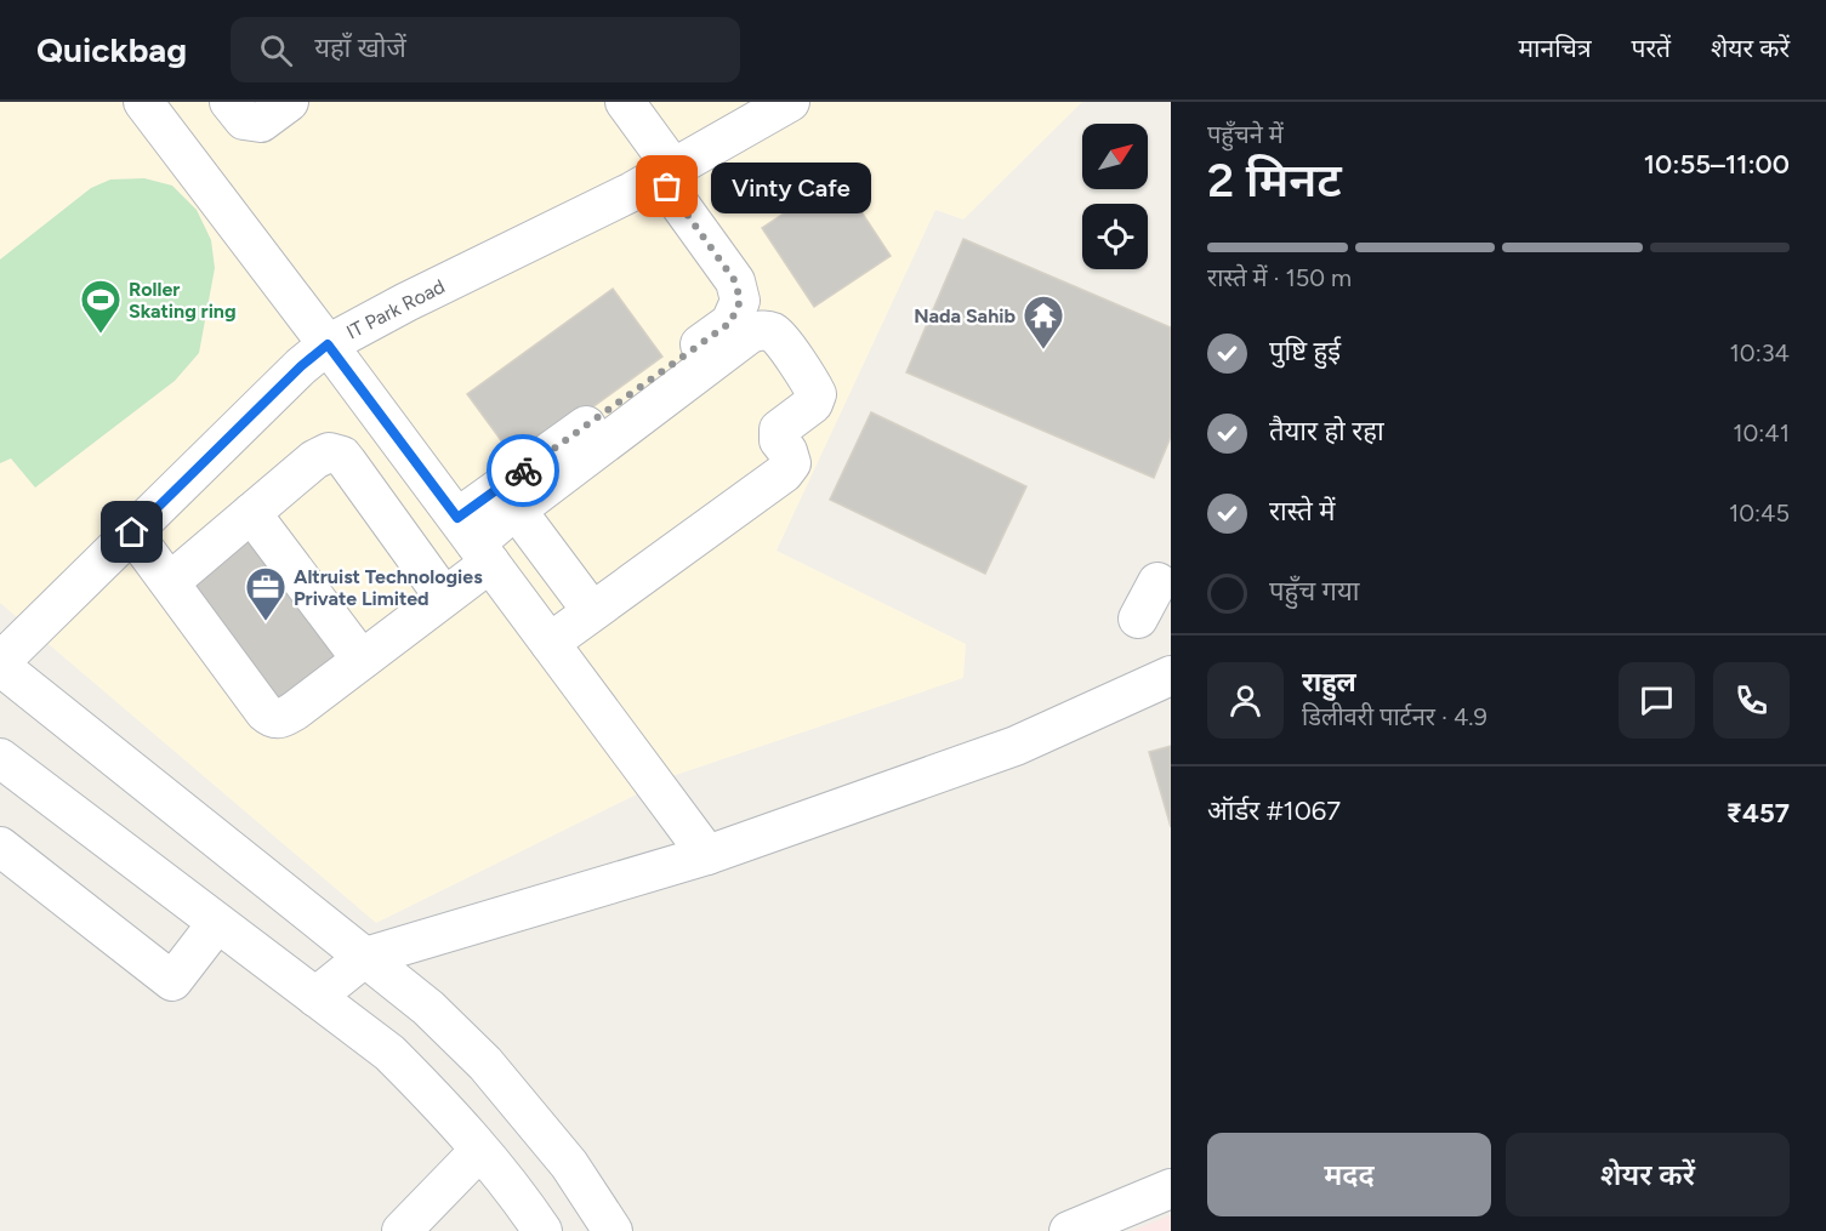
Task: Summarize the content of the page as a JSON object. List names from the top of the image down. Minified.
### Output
{"streets":{"street":["IT Park Road"]},"places":{"other":["Vinty Cafe"],"sports":["Roller Skating ring"],"temple":["Nada Sahib"],"office":["Altruist Technologies Private Limited"]},"north":"top right","page":{"header":"Quickbag","search":"यहाँ खोजें","nav":["मानचित्र","परतें","शेयर करें"],"heading":["2 मिनट","पहुँचने में","10:55–11:00"],"panel":["राहुल","डिलीवरी पार्टनर · 4.9","ऑर्डर #1067","₹457"],"bubble":"Vinty Cafe","bar":"रास्ते में · 150 m","list":[["पुष्टि हुई","10:34"],["तैयार हो रहा","10:41"],["रास्ते में","10:45"],"पहुँच गया"],"buttons":["मदद","शेयर करें"]}}
